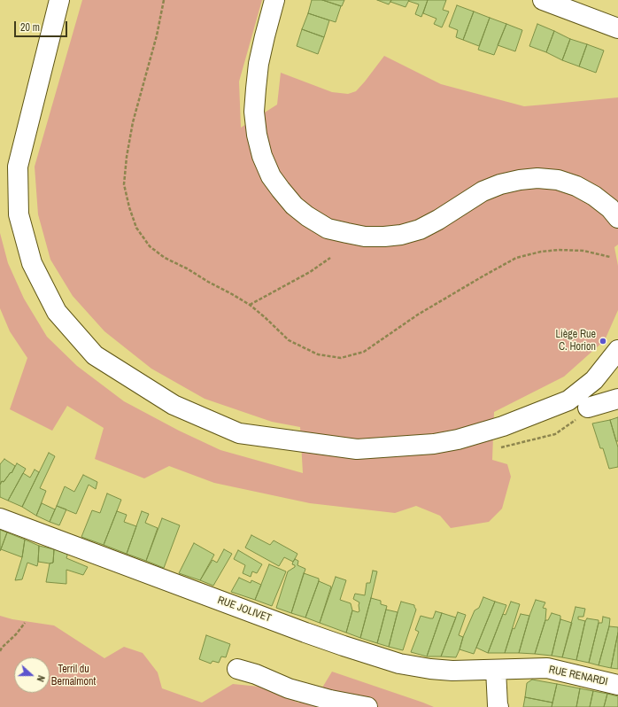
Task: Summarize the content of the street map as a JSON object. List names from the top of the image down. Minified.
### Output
{"streets":{"street":["RUE JOLIVET","RUE RENARDI"]},"crossings":[["RUE JOLIVET","RUE RENARDI"]],"parks":["Terril du Bernalmont"],"places":["Liège Rue C. Horion"],"scale_bar":"20 m","north":"right"}
